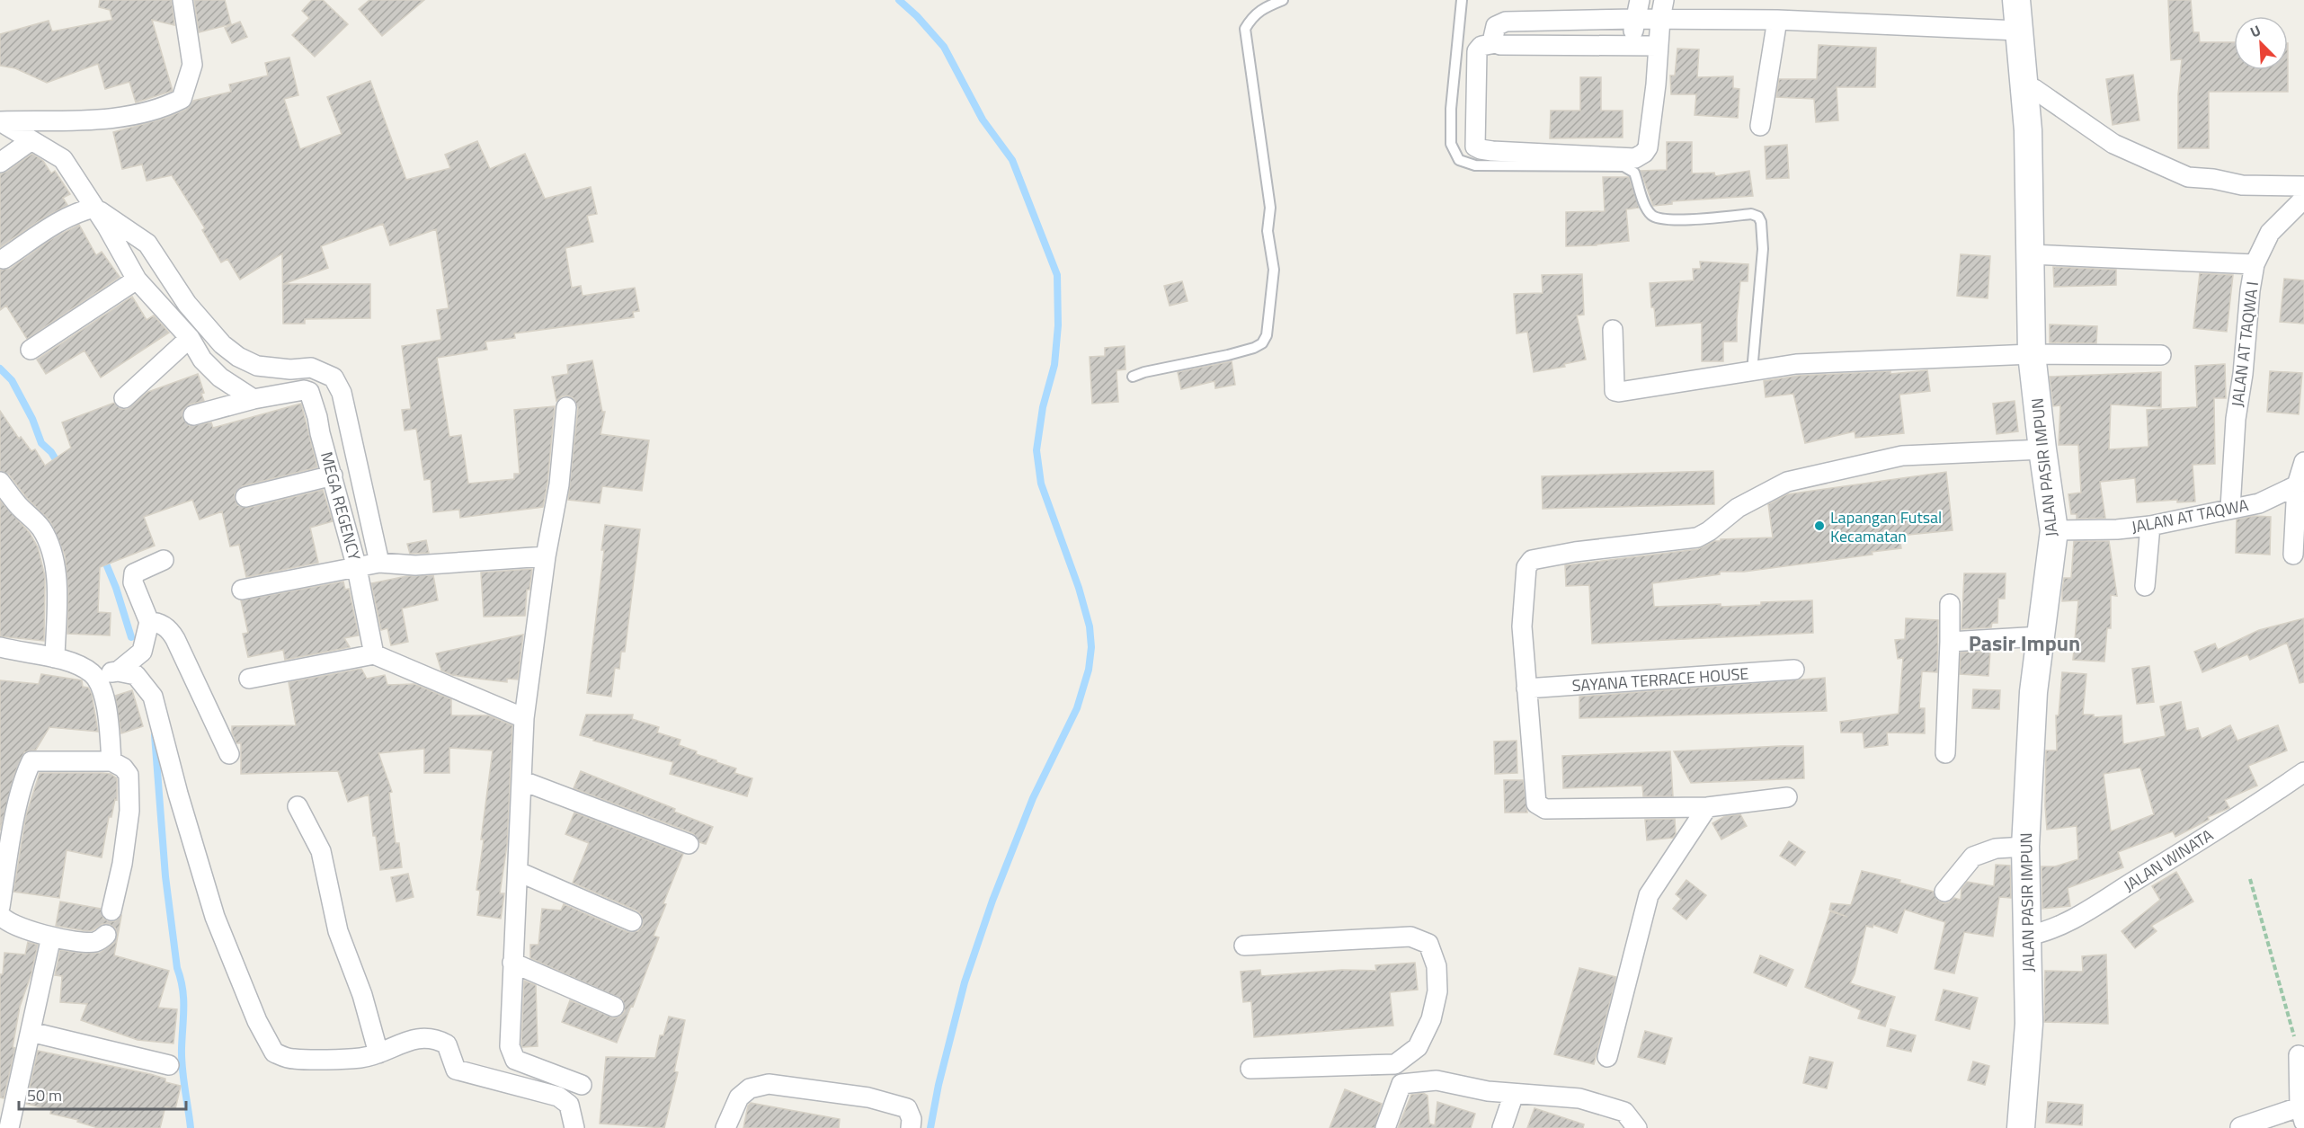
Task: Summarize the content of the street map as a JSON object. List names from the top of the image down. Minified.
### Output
{"streets":{"street":["JALAN AT TAQWA I","JALAN PASIR IMPUN","MEGA REGENCY","JALAN AT TAQWA","SAYANA TERRACE HOUSE","JALAN WINATA"]},"crossings":[["JALAN AT TAQWA I","JALAN AT TAQWA"],["JALAN PASIR IMPUN","JALAN AT TAQWA"],["JALAN PASIR IMPUN","JALAN WINATA"]],"districts":["Pasir Impun"],"places":["Lapangan Futsal Kecamatan"],"scale_bar":"50 m","north":"top left"}
